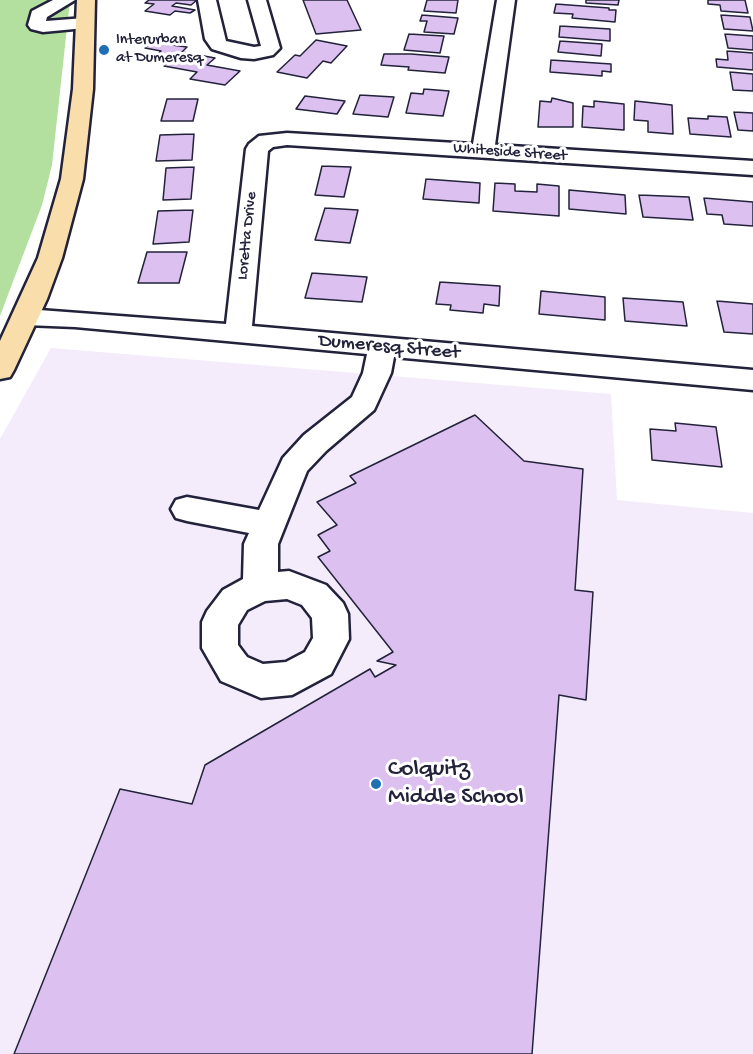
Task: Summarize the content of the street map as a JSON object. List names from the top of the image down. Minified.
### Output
{"streets":{"street":["Whiteside Street","Loretta Drive","Dumeresq Street"]},"crossings":[["Whiteside Street","Loretta Drive"],["Loretta Drive","Dumeresq Street"]],"places":["Interurban at Dumeresq","Colquitz Middle School"]}
